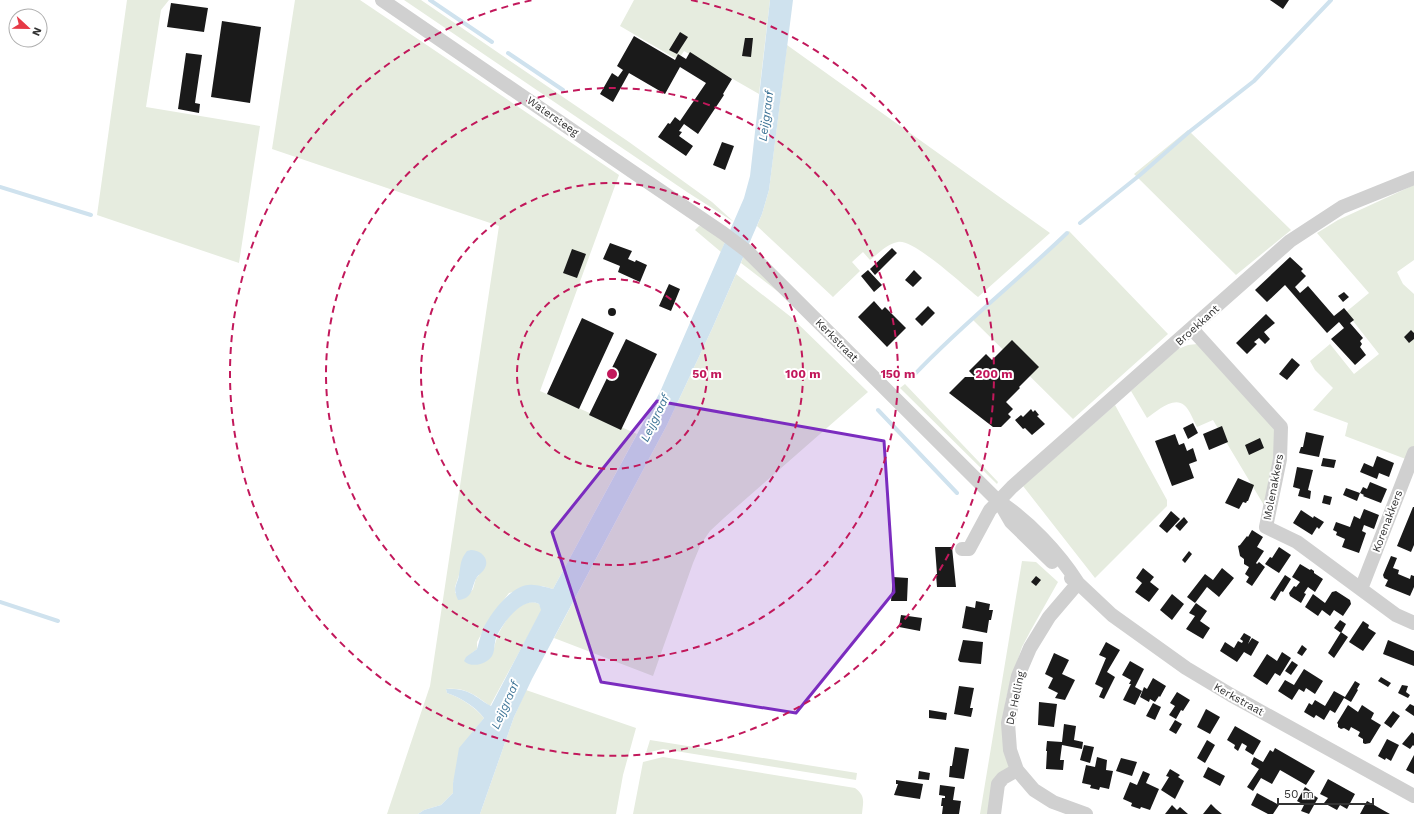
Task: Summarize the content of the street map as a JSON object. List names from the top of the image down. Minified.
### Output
{"streets":{"street":["Watersteeg","Broekkant","Kerkstraat","Molenakkers","Korenakkers","De Helling"]},"crossings":[["Watersteeg","Kerkstraat"],["Broekkant","Kerkstraat"],["Broekkant","Molenakkers"],["Kerkstraat","De Helling"],["Molenakkers","Korenakkers"]],"water":["Leijgraaf"],"scale_bar":"50 m","north":"right","rings":["50 m","100 m","150 m","200 m"]}
